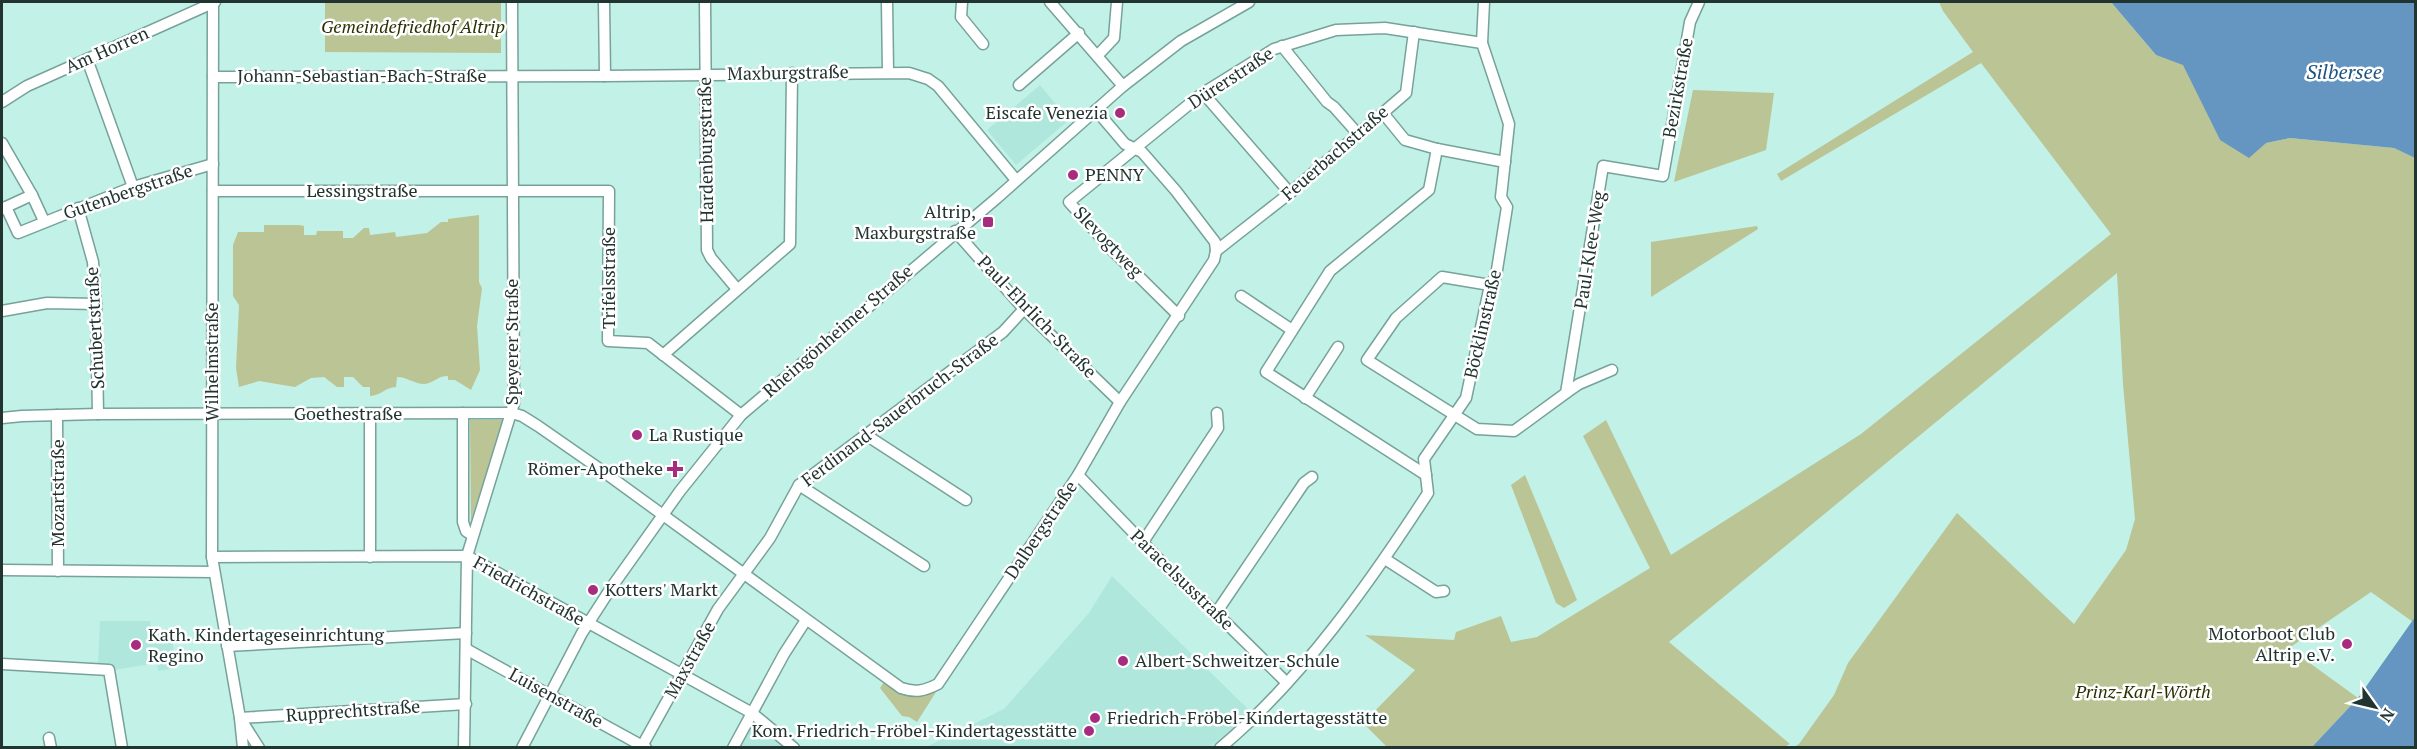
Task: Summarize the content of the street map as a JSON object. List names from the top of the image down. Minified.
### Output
{"streets":{"street":["Am Horren","Maxburgstraße","Johann-Sebastian-Bach-Straße","Dürerstraße","Bezirkstraße","Hardenburgstraße","Feuerbachstraße","Lessingstraße","Gutenbergstraße","Slevogtweg","Paul-Klee-Weg","Trifelsstraße","Paul-Ehrlich-Straße","Böcklinstraße","Schubertstraße","Rheingönheimer Straße","Speyerer Straße","Wilhelmstraße","Ferdinand-Sauerbruch-Straße","Goethestraße","Mozartstraße","Dalbergstraße","Paracelsusstraße","Friedrichstraße","Maxstraße","Luisenstraße","Rupprechtstraße"]},"crossings":[["Am Horren","Wilhelmstraße"],["Maxburgstraße","Johann-Sebastian-Bach-Straße"],["Maxburgstraße","Hardenburgstraße"],["Maxburgstraße","Rheingönheimer Straße"],["Maxburgstraße","Speyerer Straße"],["Johann-Sebastian-Bach-Straße","Speyerer Straße"],["Johann-Sebastian-Bach-Straße","Wilhelmstraße"],["Dürerstraße","Feuerbachstraße"],["Dürerstraße","Slevogtweg"],["Dürerstraße","Böcklinstraße"],["Bezirkstraße","Paul-Klee-Weg"],["Feuerbachstraße","Dalbergstraße"],["Lessingstraße","Trifelsstraße"],["Lessingstraße","Speyerer Straße"],["Lessingstraße","Wilhelmstraße"],["Gutenbergstraße","Schubertstraße"],["Gutenbergstraße","Wilhelmstraße"],["Slevogtweg","Dalbergstraße"],["Trifelsstraße","Rheingönheimer Straße"],["Trifelsstraße","Speyerer Straße"],["Paul-Ehrlich-Straße","Rheingönheimer Straße"],["Paul-Ehrlich-Straße","Ferdinand-Sauerbruch-Straße"],["Paul-Ehrlich-Straße","Dalbergstraße"],["Böcklinstraße","Paracelsusstraße"],["Schubertstraße","Goethestraße"],["Rheingönheimer Straße","Goethestraße"],["Rheingönheimer Straße","Dalbergstraße"],["Rheingönheimer Straße","Friedrichstraße"],["Rheingönheimer Straße","Luisenstraße"],["Speyerer Straße","Goethestraße"],["Speyerer Straße","Friedrichstraße"],["Speyerer Straße","Luisenstraße"],["Speyerer Straße","Rupprechtstraße"],["Wilhelmstraße","Goethestraße"],["Wilhelmstraße","Friedrichstraße"],["Wilhelmstraße","Rupprechtstraße"],["Ferdinand-Sauerbruch-Straße","Dalbergstraße"],["Ferdinand-Sauerbruch-Straße","Maxstraße"],["Goethestraße","Mozartstraße"],["Goethestraße","Dalbergstraße"],["Dalbergstraße","Paracelsusstraße"],["Dalbergstraße","Maxstraße"],["Friedrichstraße","Maxstraße"],["Maxstraße","Luisenstraße"]],"water":["Silbersee"],"parks":["Gemeindefriedhof Altrip","Prinz-Karl-Wörth"],"places":{"other":["Eiscafe Venezia","PENNY","La Rustique","Kotters' Markt","Motorboot Club Altrip e.V.","Kath. Kindertageseinrichtung Regino","Albert-Schweitzer-Schule","Friedrich-Fröbel-Kindertagesstätte","Kom. Friedrich-Fröbel-Kindertagesstätte"],"transit":["Altrip, Maxburgstraße"],"health":["Römer-Apotheke"]},"north":"bottom right"}
